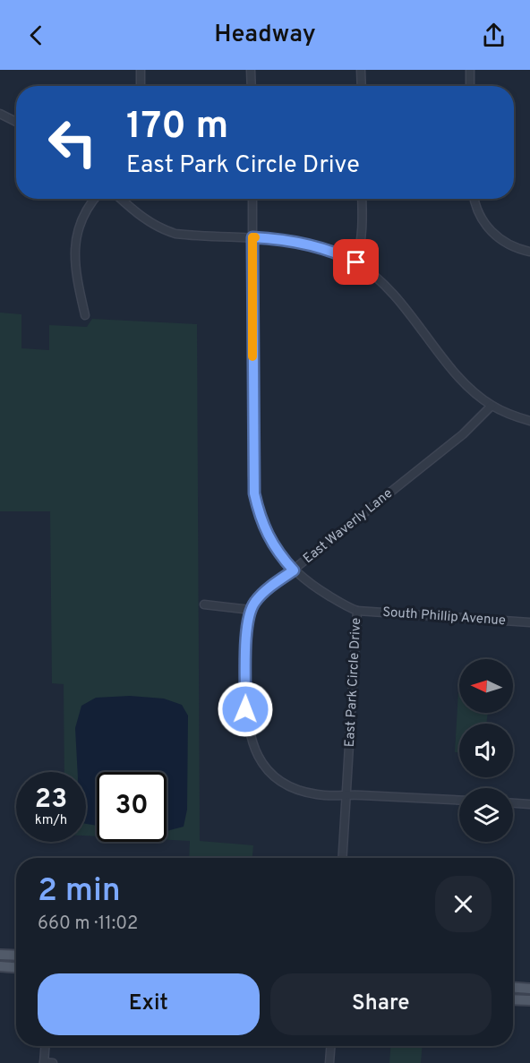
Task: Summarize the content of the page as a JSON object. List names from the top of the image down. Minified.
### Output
{"streets":{"street":["East Waverly Lane","South Phillip Avenue","East Park Circle Drive"]},"crossings":[["East Waverly Lane","East Park Circle Drive"],["South Phillip Avenue","East Park Circle Drive"]],"north":"left","page":{"header":"Headway","turn":["170 m","East Park Circle Drive"],"speed":"23 km/h","limit":"30","heading":["2 min","660 m · 11:02"],"buttons":["Exit","Share"]}}
